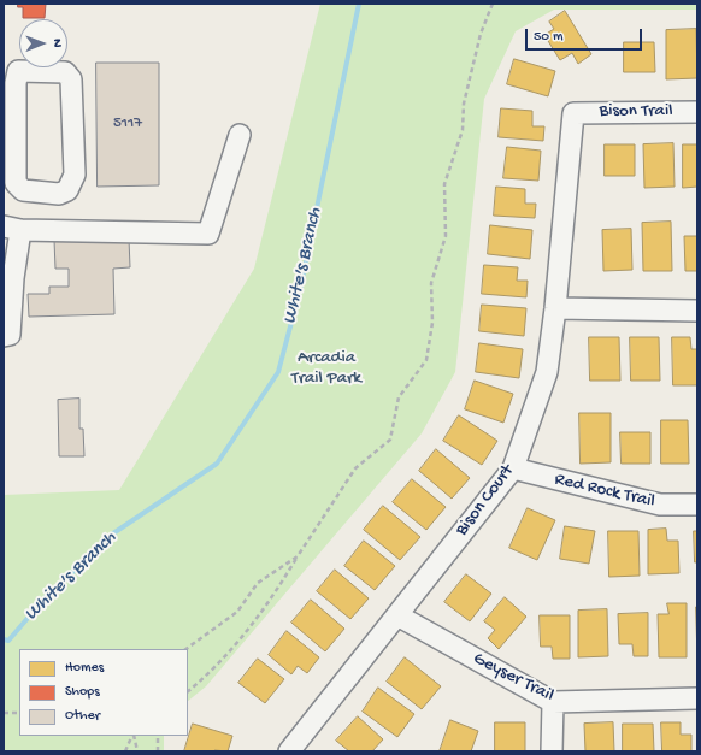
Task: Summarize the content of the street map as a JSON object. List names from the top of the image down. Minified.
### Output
{"streets":{"street":["Bison Trail","Red Rock Trail","Bison Court","Geyser Trail"]},"crossings":[["Bison Trail","Bison Court"],["Red Rock Trail","Bison Court"],["Bison Court","Geyser Trail"]],"water":["White's Branch"],"parks":["Arcadia Trail Park"],"house_numbers":["5117"],"legend":["Homes","Shops","Other"],"scale_bar":"50 m","north":"right"}
